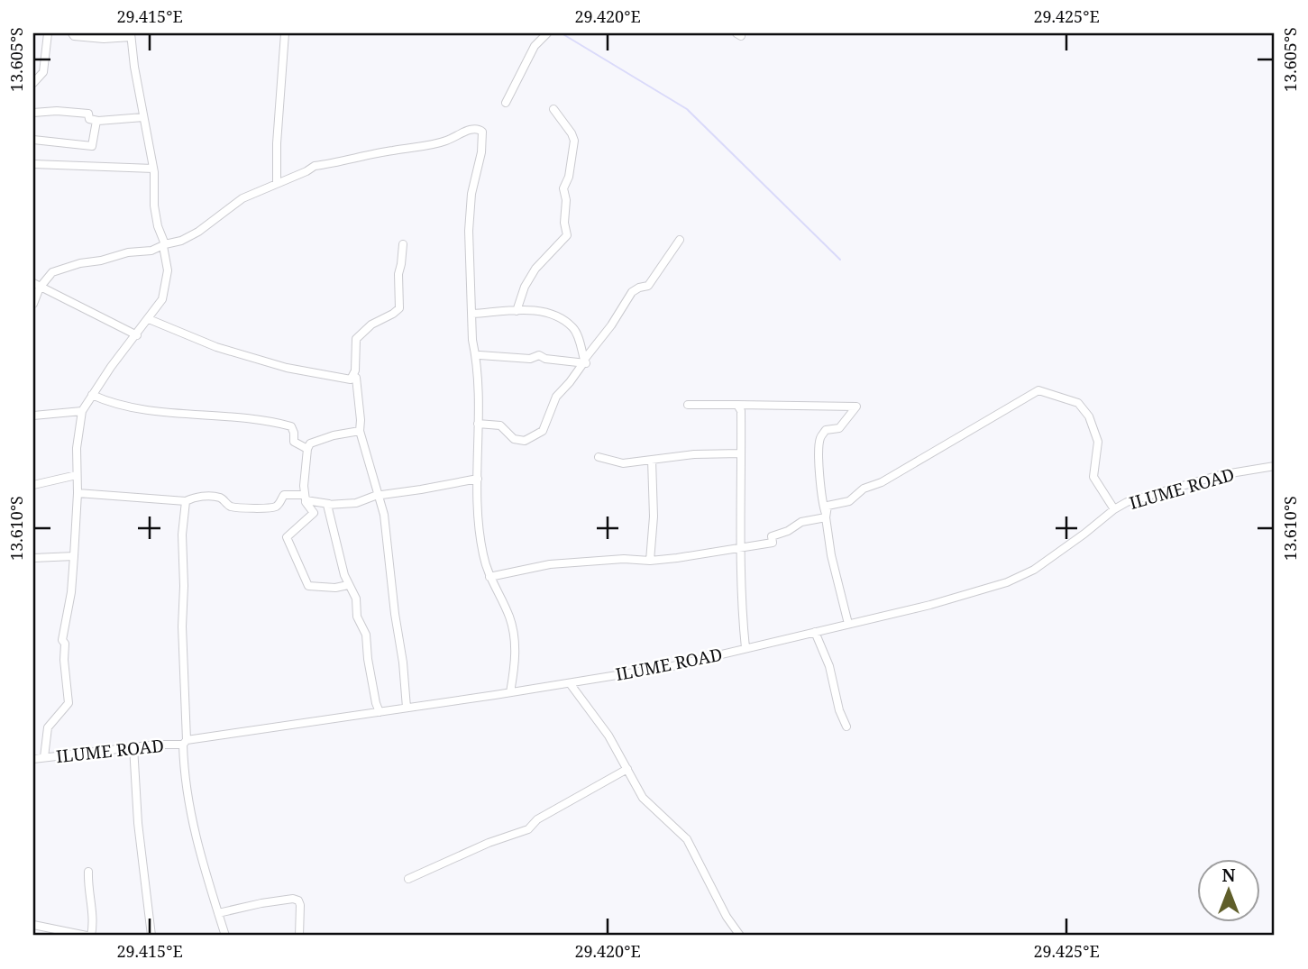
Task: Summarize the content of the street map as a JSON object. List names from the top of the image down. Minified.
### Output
{"streets":{"street":["ILUME ROAD"]},"north":"top","coordinates":["29.415°E","29.420°E","29.425°E","13.605°S","13.610°S"]}
